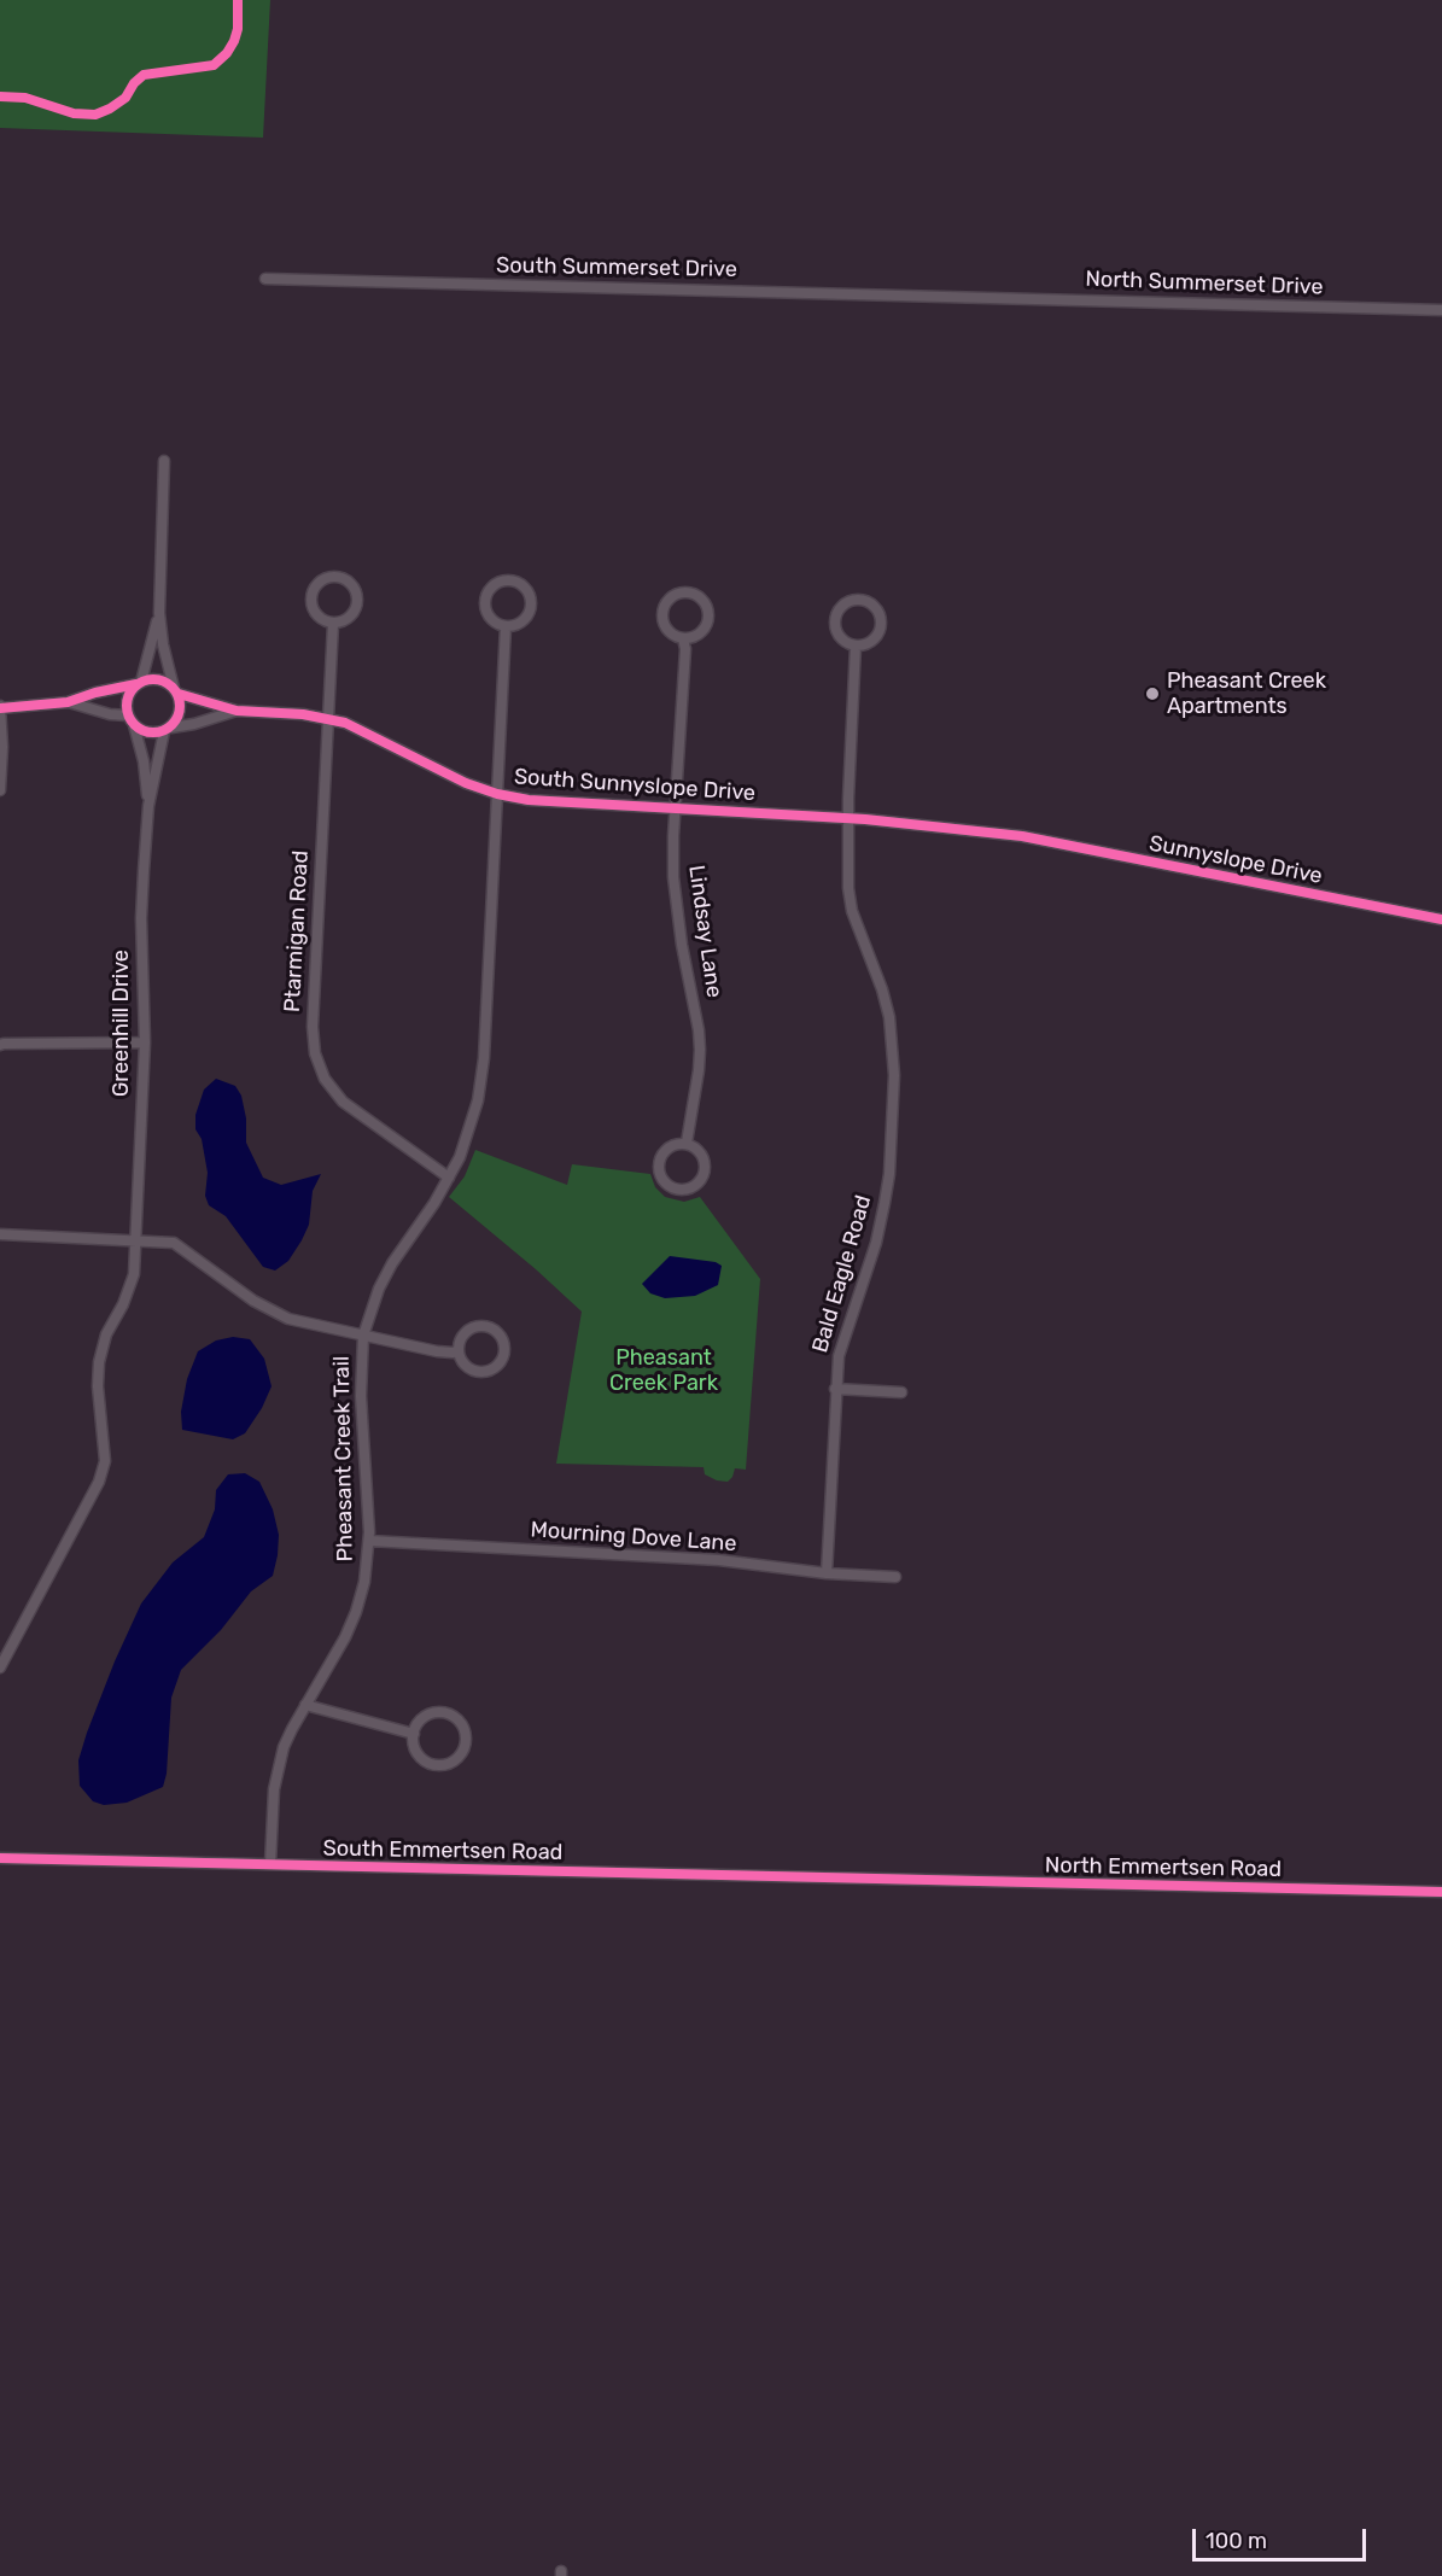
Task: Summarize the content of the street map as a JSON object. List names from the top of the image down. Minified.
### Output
{"streets":{"street":["South Summerset Drive","North Summerset Drive","South Sunnyslope Drive","Sunnyslope Drive","Ptarmigan Road","Lindsay Lane","Greenhill Drive","Bald Eagle Road","Pheasant Creek Trail","Mourning Dove Lane","South Emmertsen Road","North Emmertsen Road"]},"crossings":[["South Summerset Drive","North Summerset Drive"],["South Sunnyslope Drive","Sunnyslope Drive"],["South Sunnyslope Drive","Ptarmigan Road"],["South Sunnyslope Drive","Lindsay Lane"],["South Sunnyslope Drive","Greenhill Drive"],["South Sunnyslope Drive","Bald Eagle Road"],["South Sunnyslope Drive","Pheasant Creek Trail"],["Ptarmigan Road","Pheasant Creek Trail"],["Bald Eagle Road","Mourning Dove Lane"],["Pheasant Creek Trail","Mourning Dove Lane"],["Pheasant Creek Trail","South Emmertsen Road"],["South Emmertsen Road","North Emmertsen Road"]],"parks":["Pheasant Creek Park"],"places":["Pheasant Creek Apartments"],"scale_bar":"100 m"}
